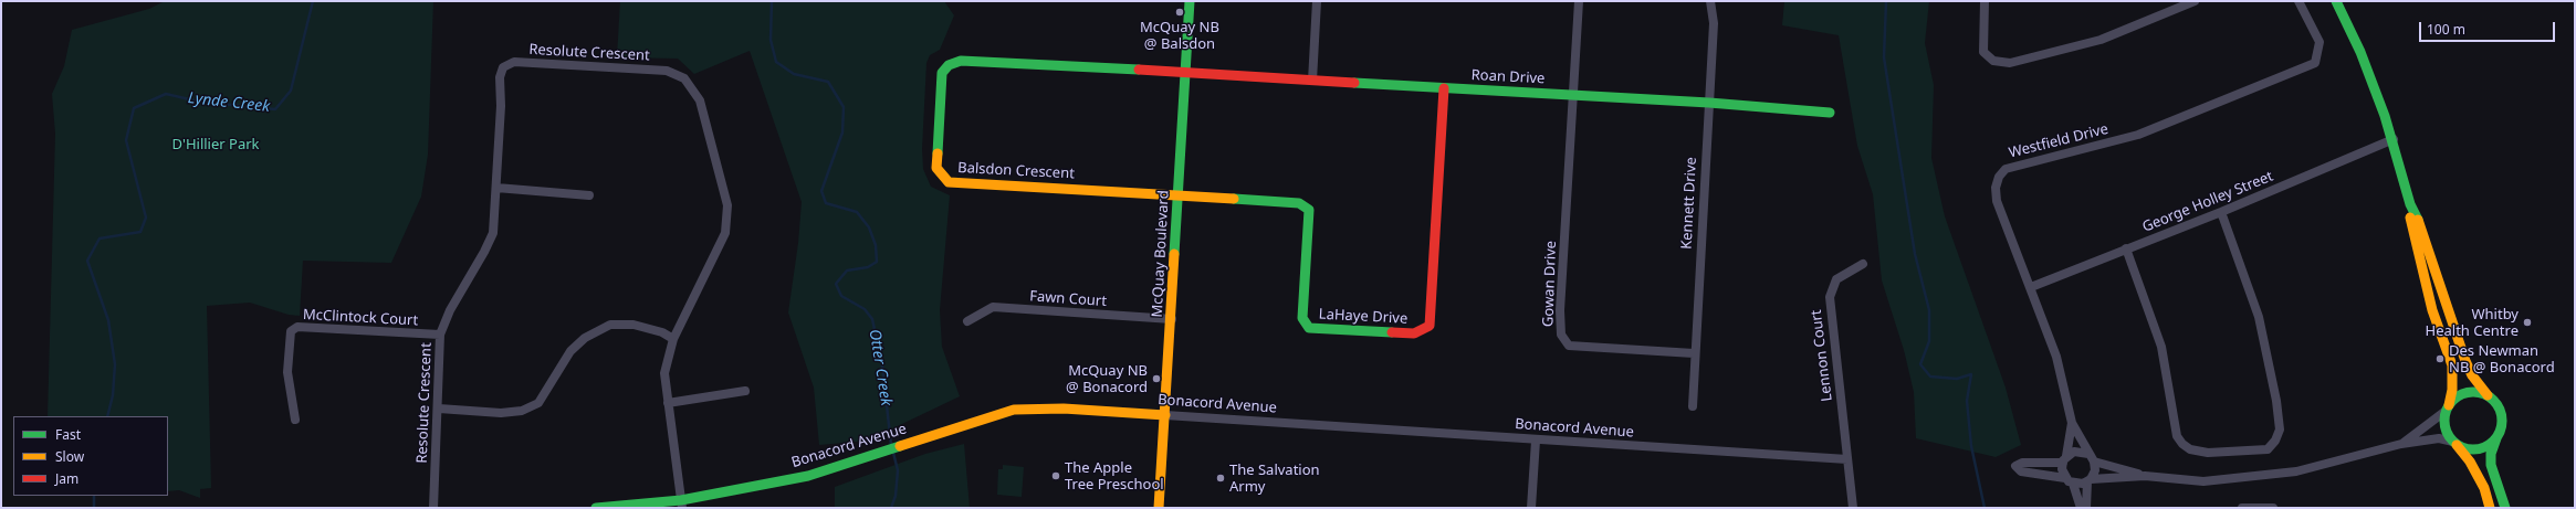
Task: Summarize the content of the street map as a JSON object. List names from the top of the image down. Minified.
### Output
{"streets":{"street":["Resolute Crescent","Roan Drive","Westfield Drive","Balsdon Crescent","George Holley Street","Kennett Drive","McQuay Boulevard","Gowan Drive","Fawn Court","LaHaye Drive","McClintock Court","Lennon Court","Bonacord Avenue"]},"crossings":[["Resolute Crescent","McClintock Court"],["Resolute Crescent","Bonacord Avenue"],["Roan Drive","Balsdon Crescent"],["Roan Drive","Kennett Drive"],["Roan Drive","McQuay Boulevard"],["Roan Drive","Gowan Drive"],["Roan Drive","LaHaye Drive"],["Westfield Drive","George Holley Street"],["Balsdon Crescent","McQuay Boulevard"],["Balsdon Crescent","LaHaye Drive"],["Kennett Drive","Gowan Drive"],["McQuay Boulevard","Fawn Court"],["McQuay Boulevard","LaHaye Drive"],["McQuay Boulevard","Bonacord Avenue"],["Lennon Court","Bonacord Avenue"]],"water":["Lynde Creek","Otter Creek"],"parks":["D'Hillier Park"],"places":["McQuay NB @ Balsdon","Whitby Health Centre","Des Newman NB @ Bonacord","McQuay NB @ Bonacord","The Apple Tree Preschool","The Salvation Army"],"legend":["Fast","Slow","Jam"],"scale_bar":"100 m"}
